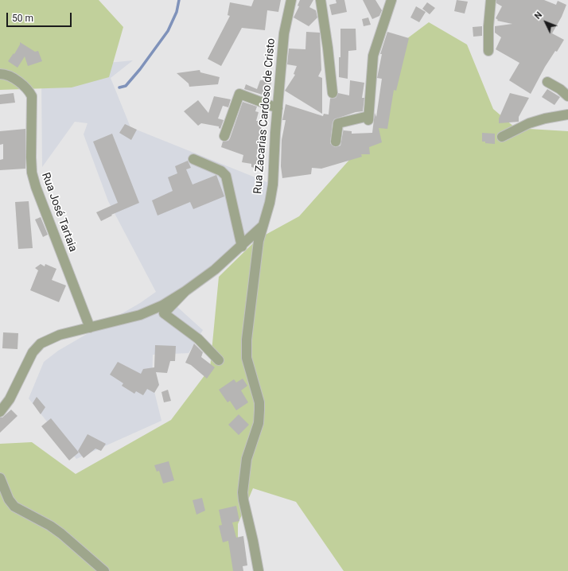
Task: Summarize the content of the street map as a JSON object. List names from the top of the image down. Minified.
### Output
{"streets":{"street":["Rua Zacarias Cardoso de Cristo","Rua José Tartaia"]},"scale_bar":"50 m","north":"top left"}
